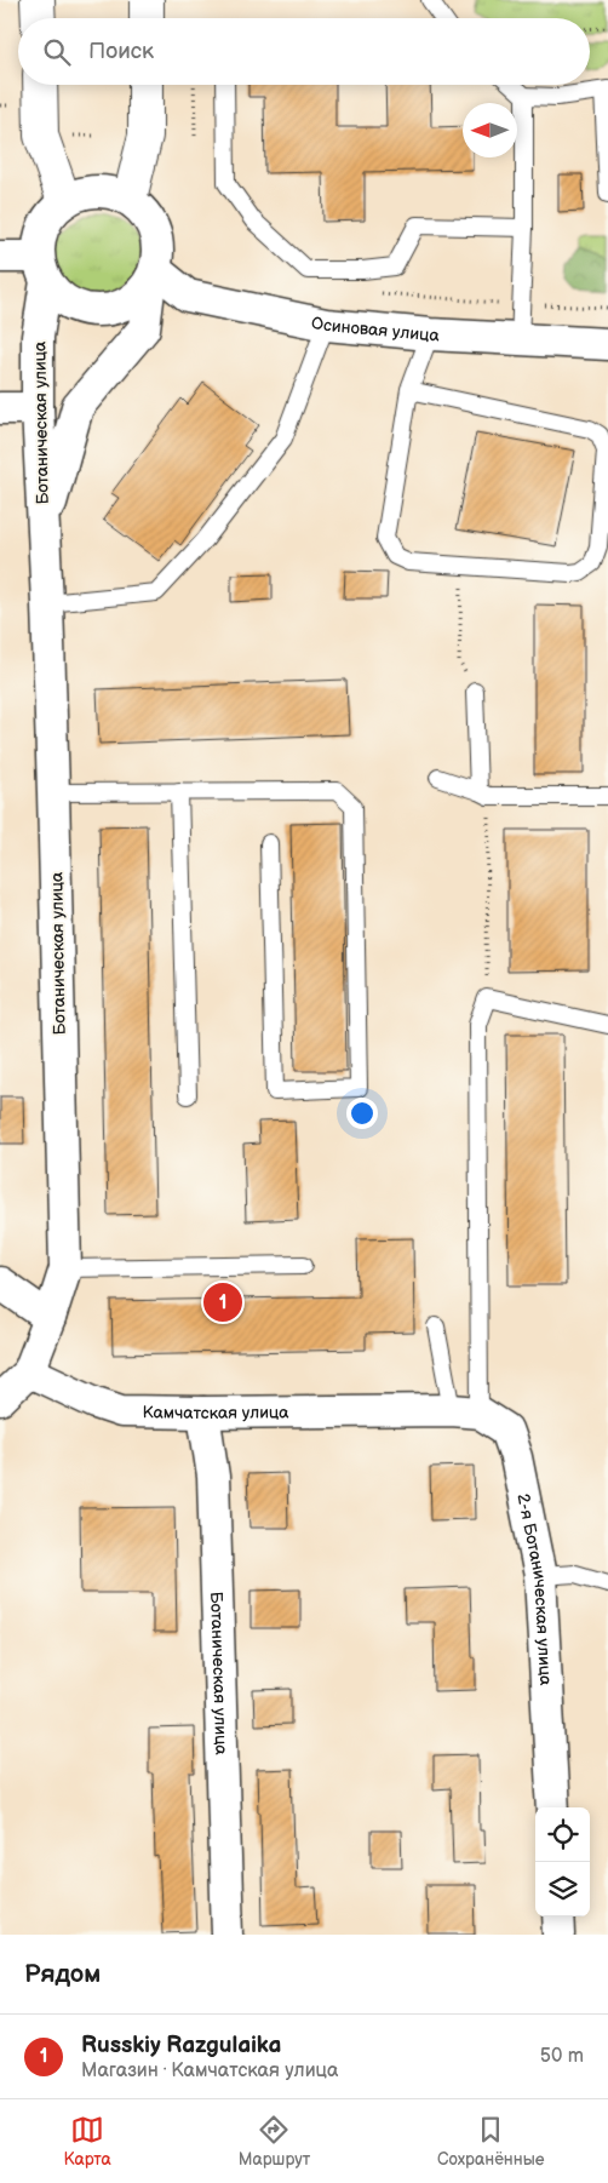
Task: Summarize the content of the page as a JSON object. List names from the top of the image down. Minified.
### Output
{"streets":{"street":["Осиновая улица","Ботаническая улица","Камчатская улица","2-я Ботаническая улица"]},"crossings":[["Осиновая улица","Ботаническая улица"],["Ботаническая улица","Камчатская улица"],["Камчатская улица","2-я Ботаническая улица"]],"north":"left","page":{"search":"Поиск","pins":"1","heading":"Рядом","list":[{"mark":"1","name":"Russkiy Razgulaika","note":"Магазин · Камчатская улица","value":"50 m"}],"nav":["Карта","Маршрут","Сохранённые"]}}
